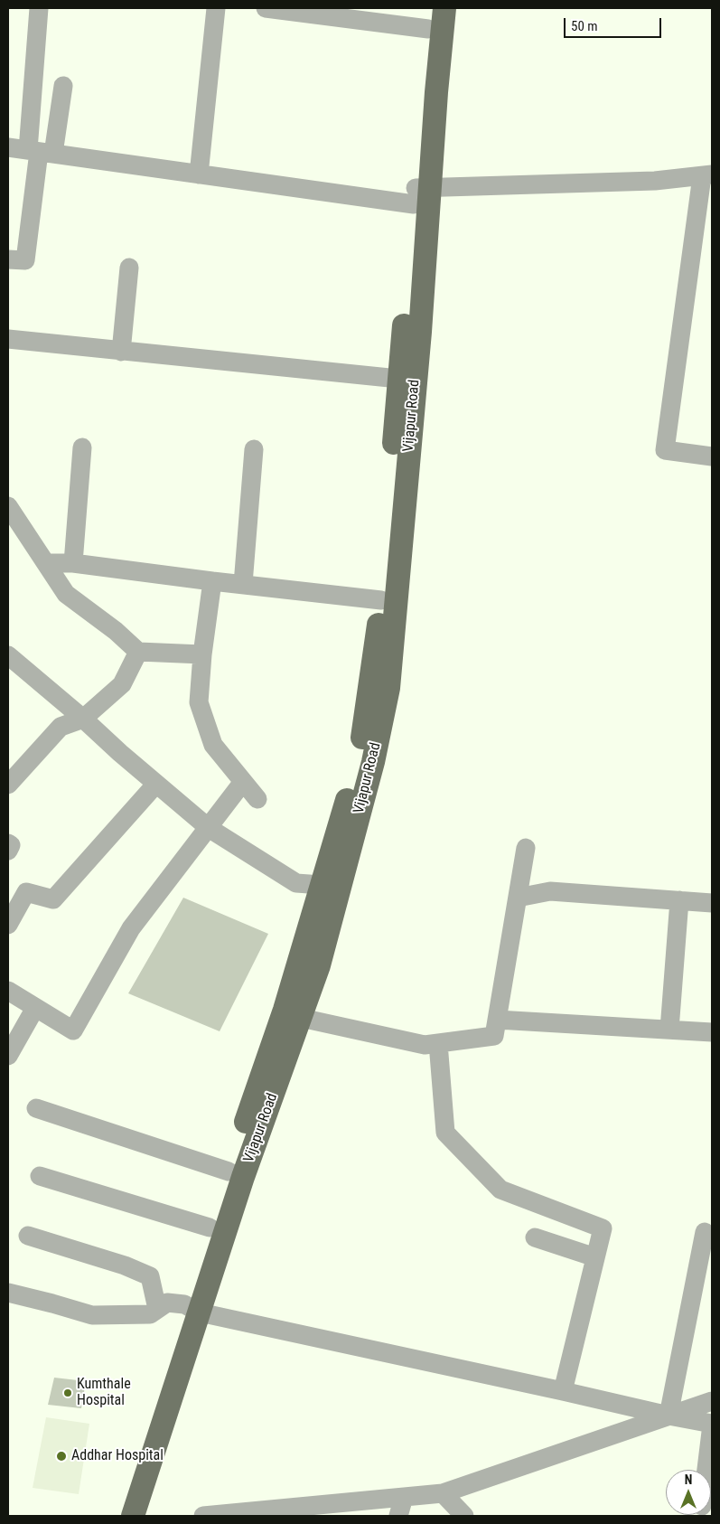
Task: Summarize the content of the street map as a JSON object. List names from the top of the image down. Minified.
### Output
{"streets":{"main road":["Vijapur Road"]},"places":["Kumthale Hospital","Addhar Hospital"],"scale_bar":"50 m","north":"top"}
